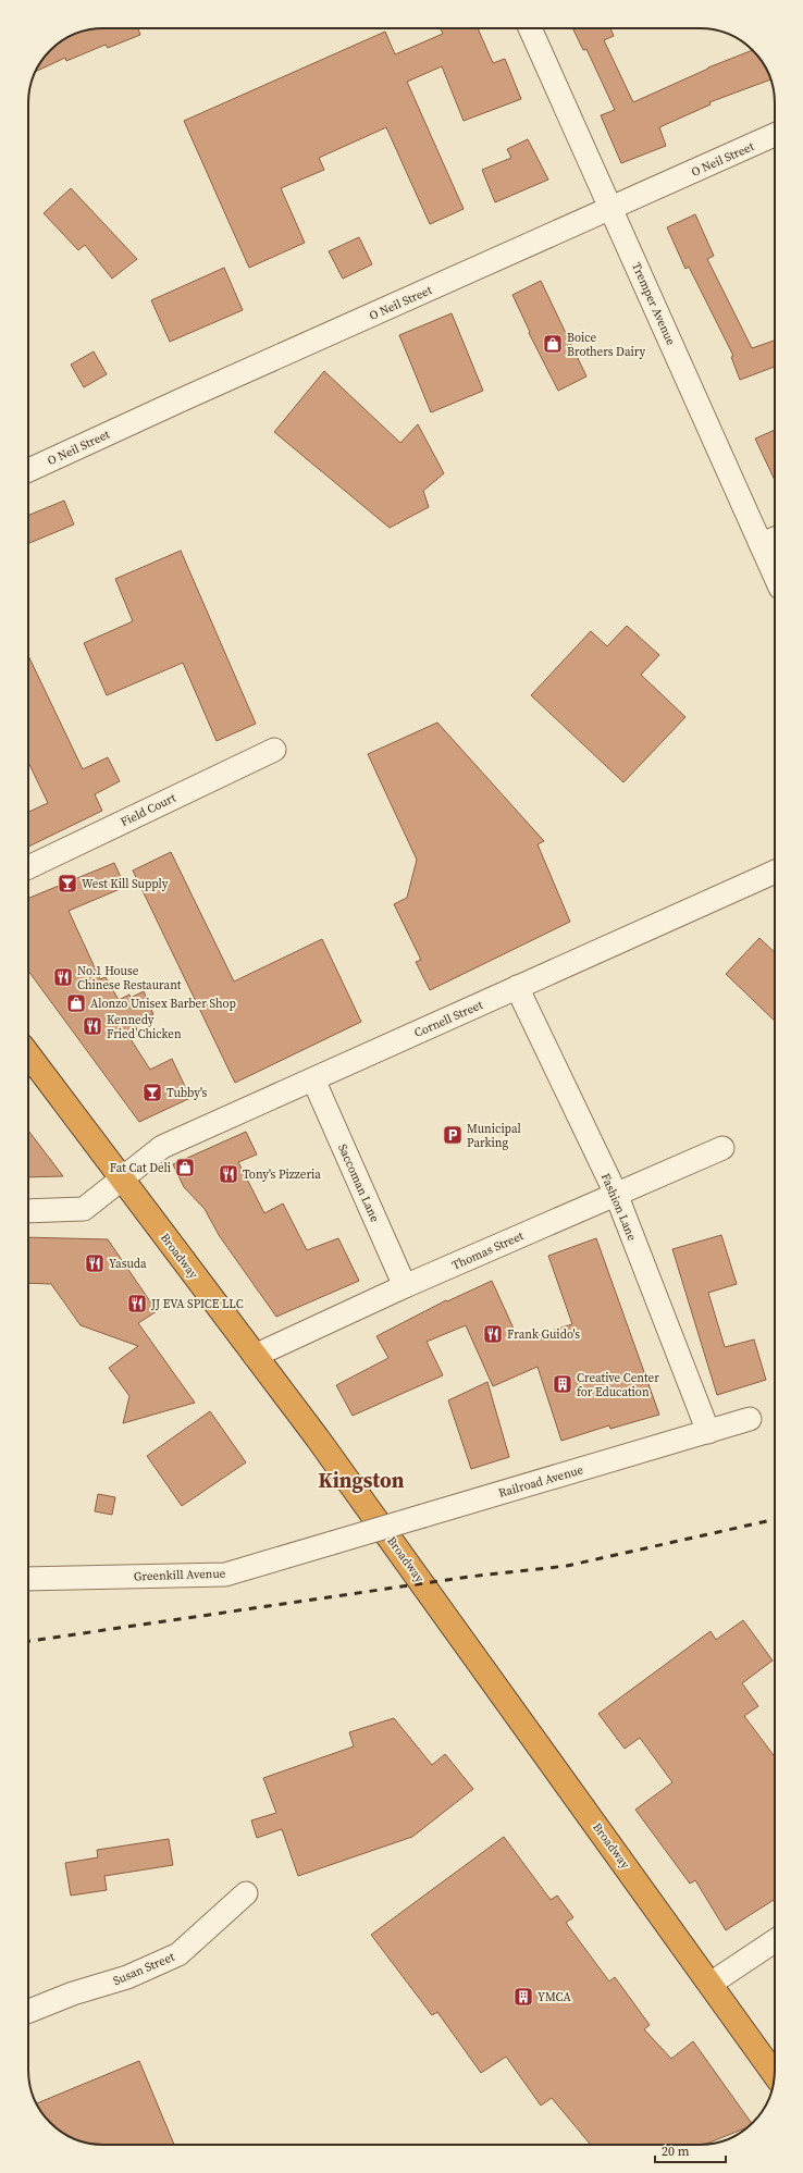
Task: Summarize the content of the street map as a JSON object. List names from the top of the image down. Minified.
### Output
{"streets":{"highway":["Broadway"],"street":["O Neil Street","Tremper Avenue","Field Court","Cornell Street","Saccoman Lane","Fashion Lane","Thomas Street","Railroad Avenue","Greenkill Avenue","Susan Street"]},"crossings":[["O Neil Street","Tremper Avenue"],["Cornell Street","Saccoman Lane"],["Cornell Street","Fashion Lane"],["Cornell Street","Broadway"],["Saccoman Lane","Thomas Street"],["Fashion Lane","Thomas Street"],["Fashion Lane","Railroad Avenue"],["Thomas Street","Broadway"],["Railroad Avenue","Greenkill Avenue"]],"districts":["Kingston"],"places":{"shop":["Boice Brothers Dairy","Alonzo Unisex Barber Shop","Fat Cat Deli"],"bar":["West Kill Supply","Tubby's"],"restaurant":["No.1 House Chinese Restaurant","Kennedy Fried Chicken","Tony's Pizzeria","Yasuda","JJ EVA SPICE LLC","Frank Guido's"],"parking":["Municipal Parking"],"building":["Creative Center for Education","YMCA"]},"scale_bar":"20 m"}
